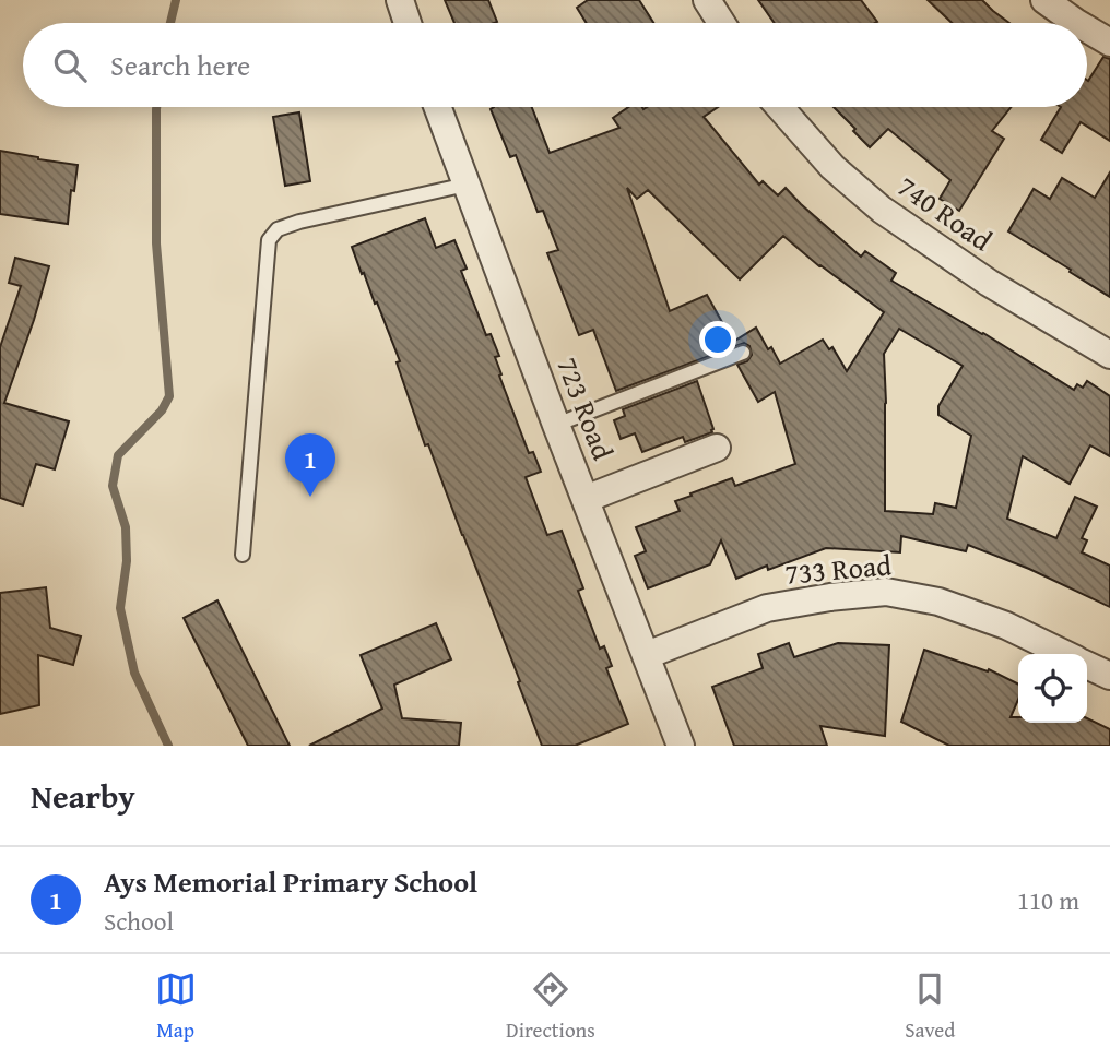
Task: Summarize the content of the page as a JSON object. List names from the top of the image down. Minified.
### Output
{"streets":{"street":["740 Road","723 Road","733 Road"]},"crossings":[["723 Road","733 Road"]],"page":{"search":"Search here","pins":"1","heading":"Nearby","list":[{"mark":"1","name":"Ays Memorial Primary School","note":"School","value":"110 m"}],"nav":["Map","Directions","Saved"]}}
